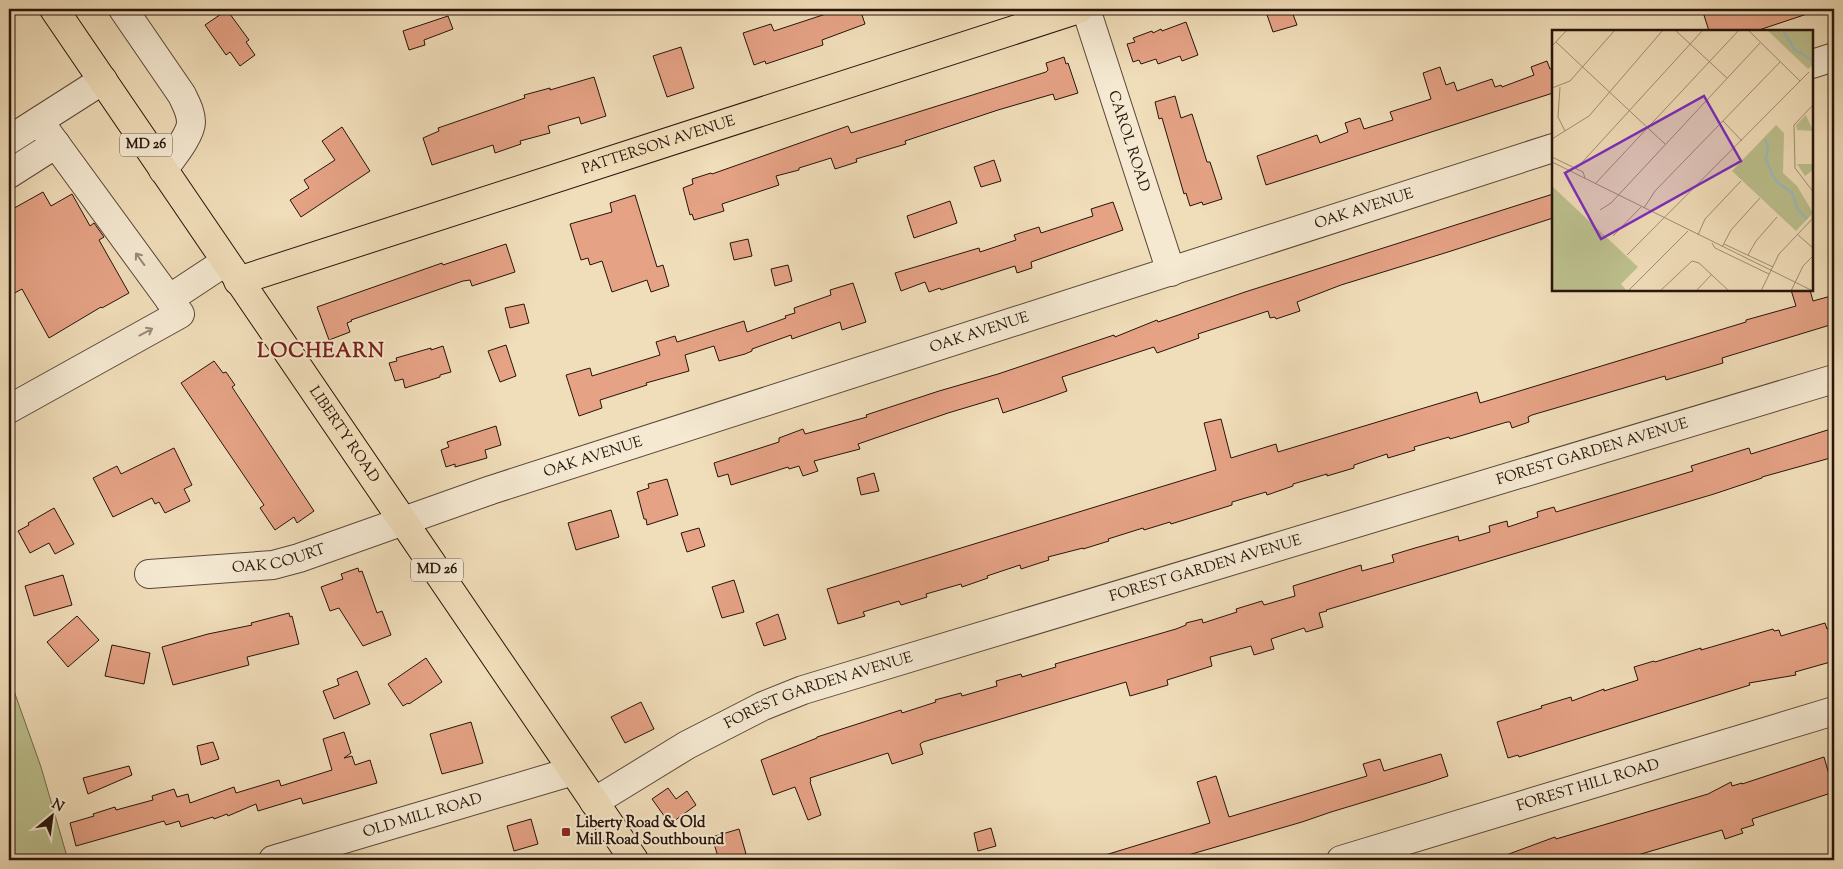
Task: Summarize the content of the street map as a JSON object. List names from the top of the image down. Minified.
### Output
{"streets":{"main road":["MD 26","PATTERSON AVENUE","LIBERTY ROAD"],"street":["CAROL ROAD","OAK AVENUE","FOREST GARDEN AVENUE","OAK COURT","FOREST HILL ROAD","OLD MILL ROAD"]},"crossings":[["CAROL ROAD","OAK AVENUE"],["PATTERSON AVENUE","LIBERTY ROAD"],["OAK AVENUE","LIBERTY ROAD"],["OAK AVENUE","OAK COURT"],["LIBERTY ROAD","FOREST GARDEN AVENUE"],["LIBERTY ROAD","OAK COURT"],["LIBERTY ROAD","OLD MILL ROAD"]],"districts":["LOCHEARN"],"places":{"transit":["Liberty Road & Old Mill Road Southbound"]},"north":"top right"}
